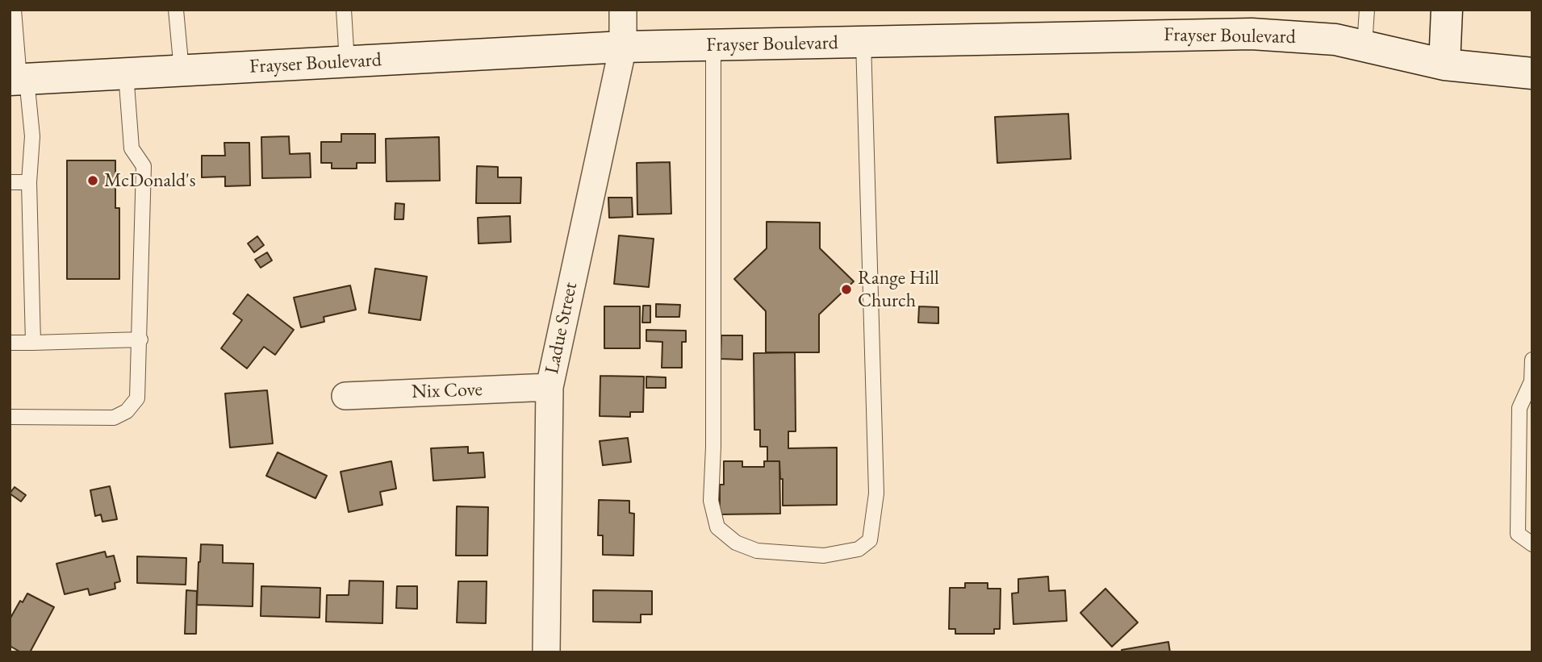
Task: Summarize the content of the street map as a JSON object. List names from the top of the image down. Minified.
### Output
{"streets":{"main road":["Frayser Boulevard"],"street":["Ladue Street","Nix Cove"]},"crossings":[["Frayser Boulevard","Ladue Street"],["Ladue Street","Nix Cove"]],"places":["McDonald's","Range Hill Church"]}
